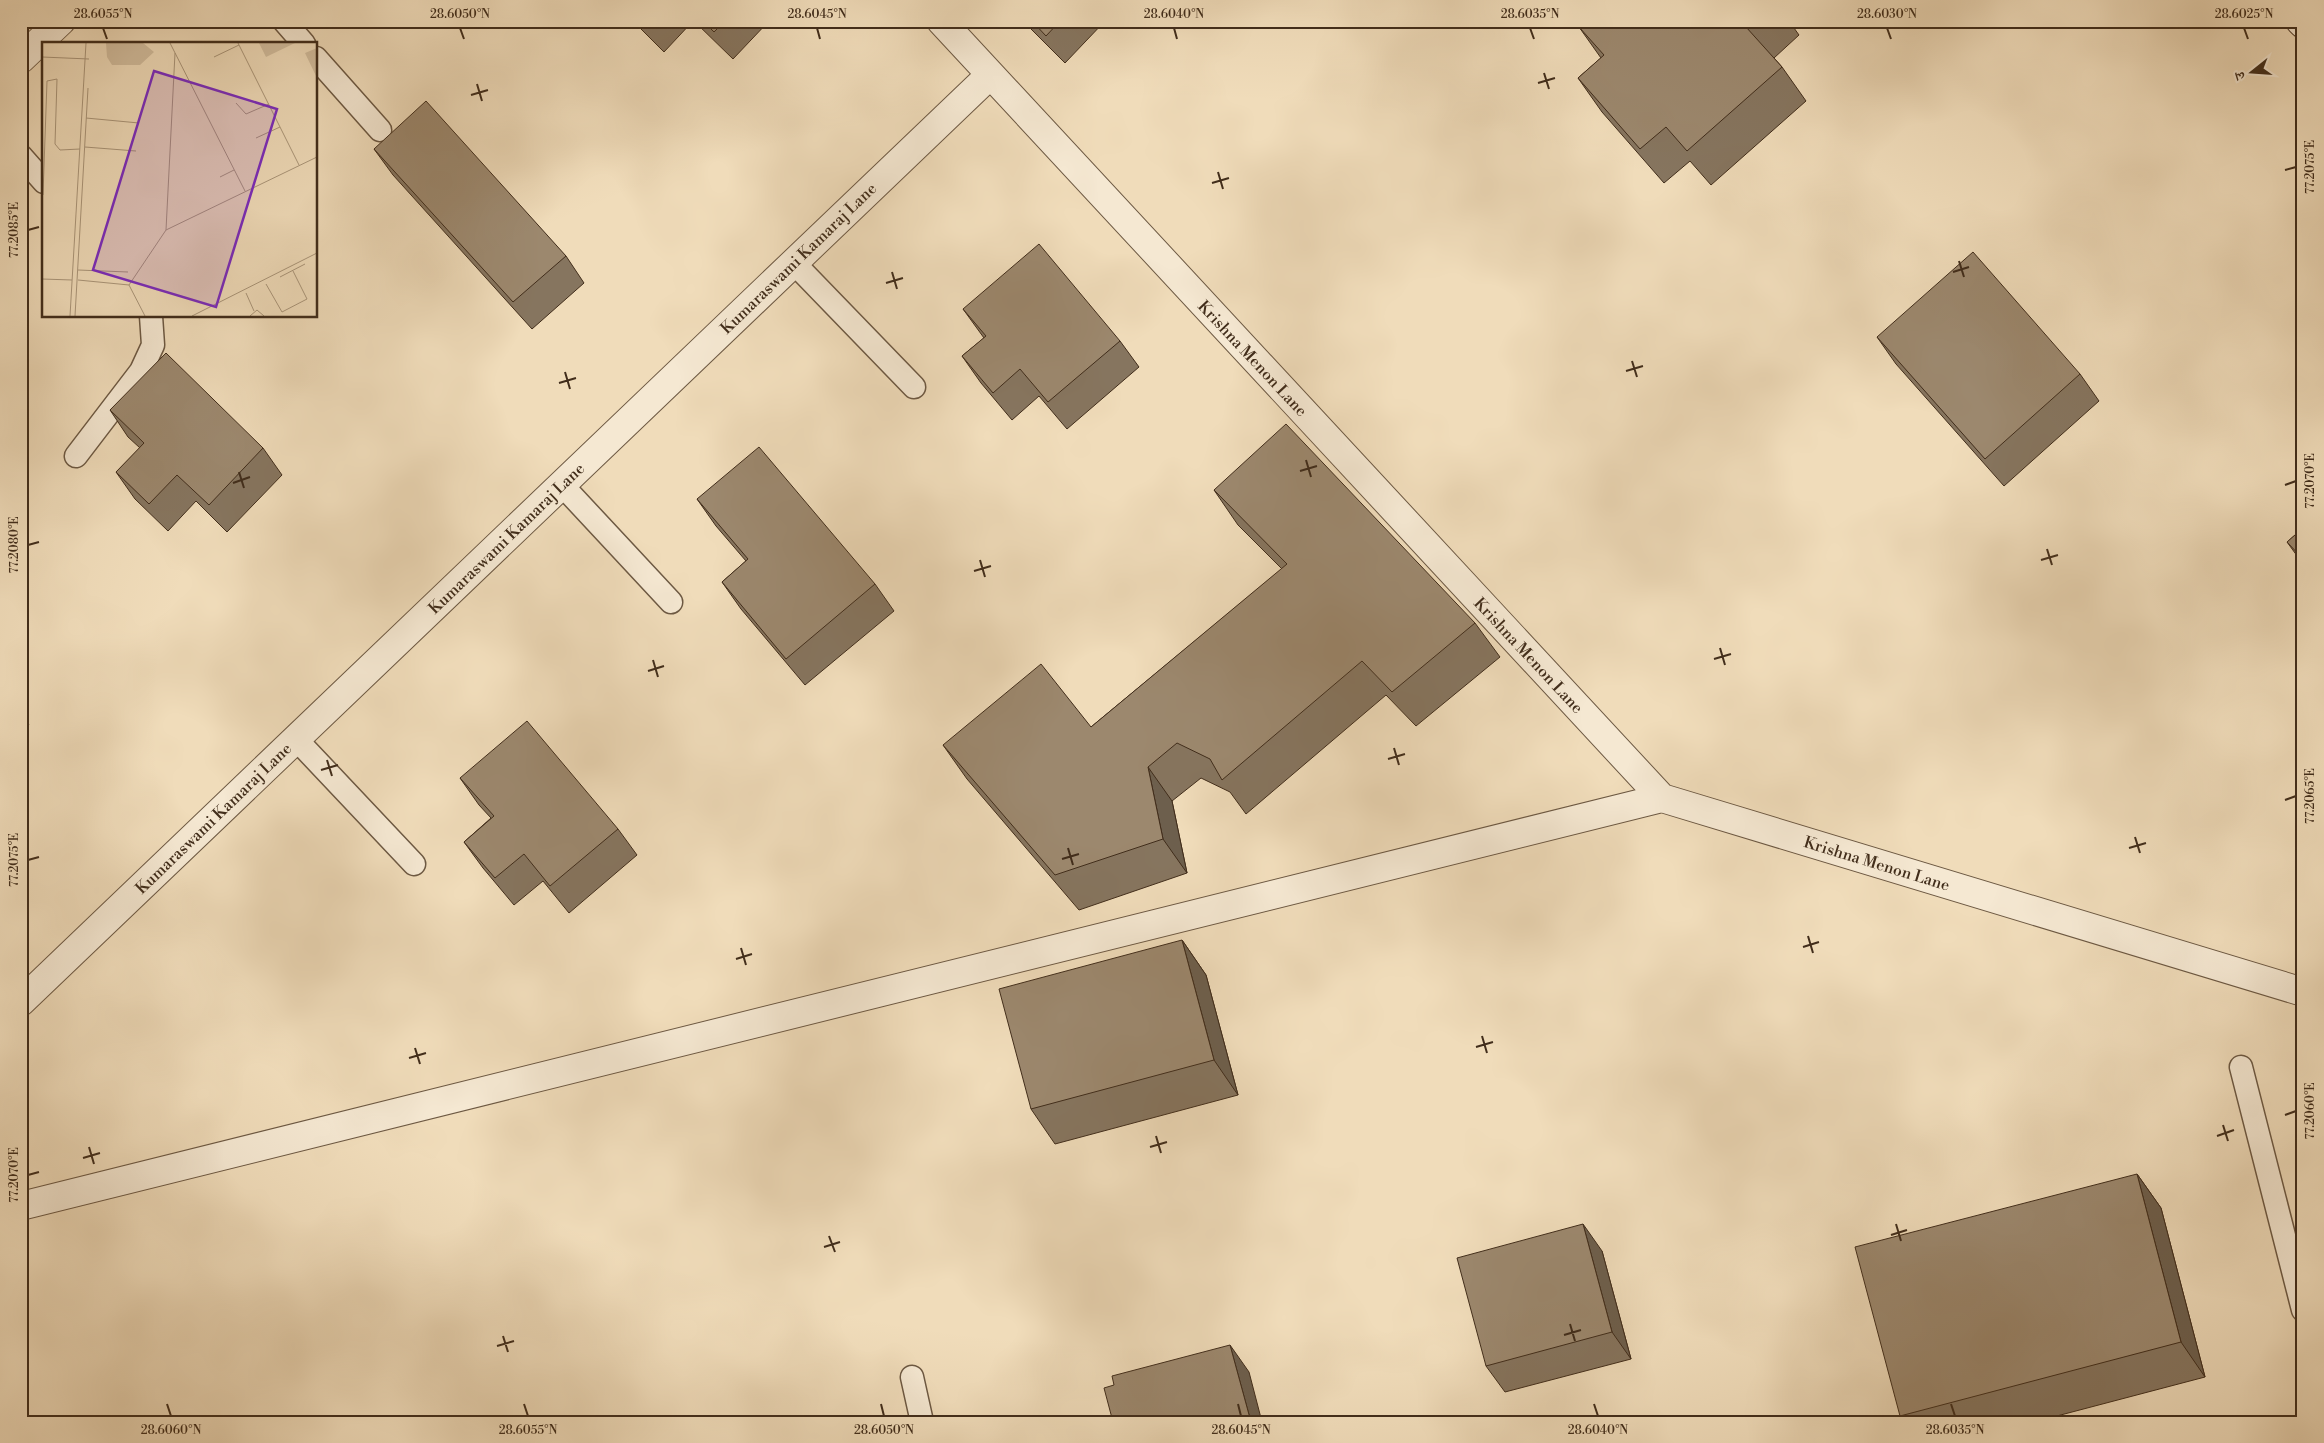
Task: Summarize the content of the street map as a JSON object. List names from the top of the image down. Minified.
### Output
{"streets":{"street":["Kumaraswami Kamaraj Lane","Krishna Menon Lane"]},"crossings":[["Kumaraswami Kamaraj Lane","Krishna Menon Lane"]],"north":"left","coordinates":["28.6055°N","28.6050°N","28.6045°N","28.6040°N","28.6035°N","28.6030°N","28.6025°N","77.2075°E","77.2085°E","77.2070°E","77.2080°E","77.2065°E","77.2060°E","28.6060°N"]}
